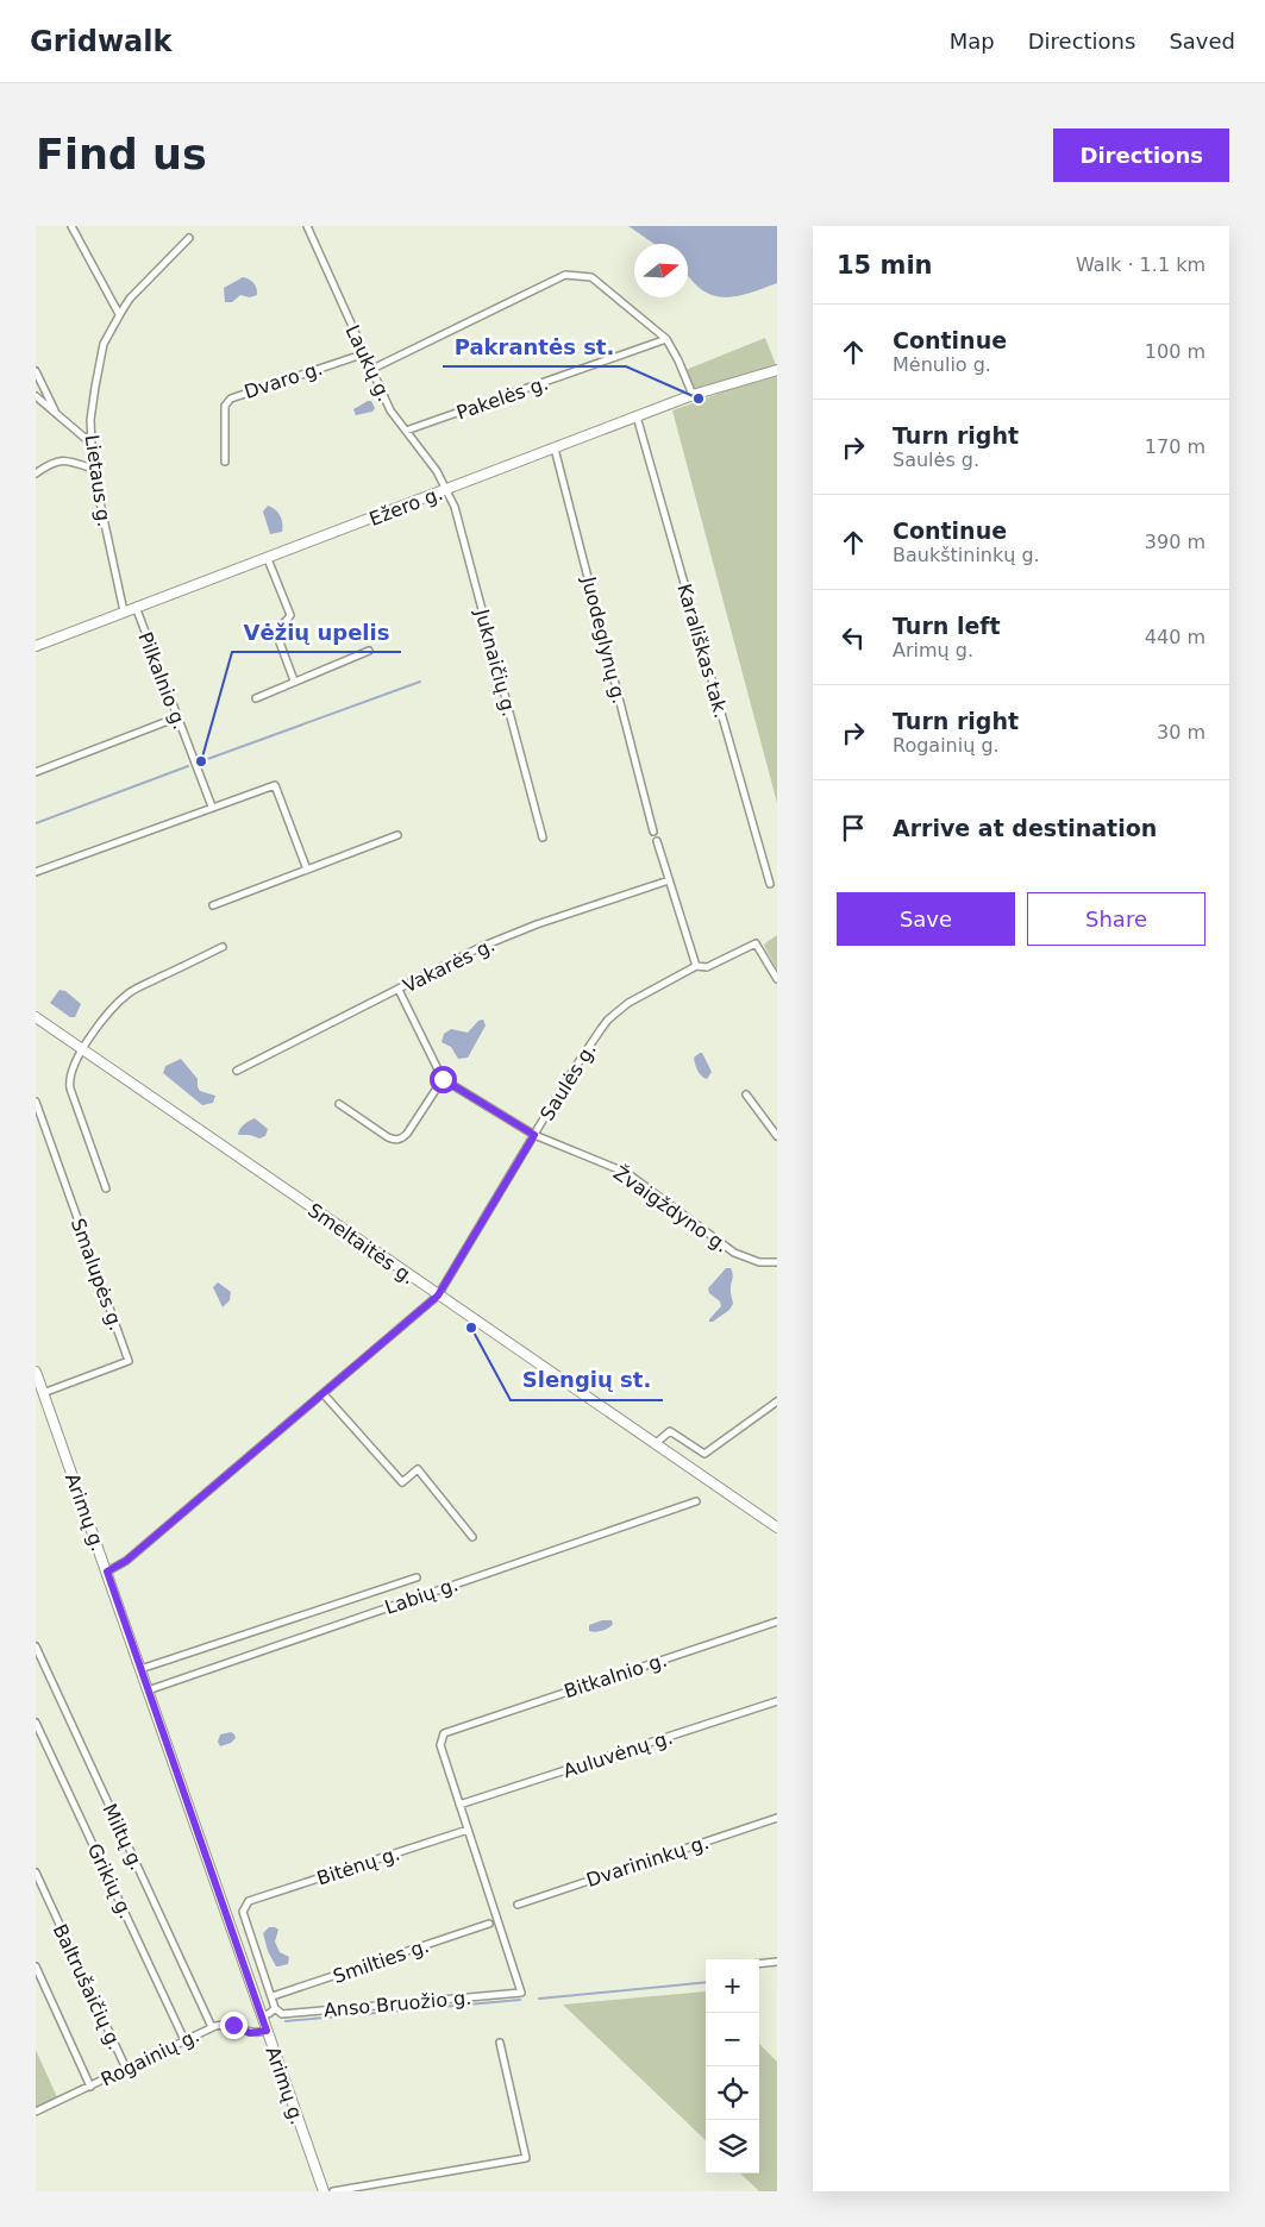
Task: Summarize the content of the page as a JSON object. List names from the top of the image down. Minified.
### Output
{"streets":{"main road":["Ežero g.","Smeltaitės g.","Arimų g."],"street":["Laukų g.","Dvaro g.","Pakelės g.","Lietaus g.","Juodeglynų g.","Karališkas tak.","Juknaičių g.","Pilkalnio g.","Vakarės g.","Saulės g.","Žvaigždyno g.","Smalupės g.","Labių g.","Bitkalnio g.","Auluvėnų g.","Miltų g.","Dvarininkų g.","Bitėnų g.","Grikių g.","Smilties g.","Baltrušaičių g.","Anso Bruožio g.","Rogainių g."]},"crossings":[["Laukų g.","Dvaro g."],["Laukų g.","Pakelės g."],["Laukų g.","Ežero g."],["Laukų g.","Juknaičių g."],["Lietaus g.","Ežero g."],["Ežero g.","Juodeglynų g."],["Ežero g.","Karališkas tak."],["Ežero g.","Juknaičių g."],["Ežero g.","Pilkalnio g."],["Saulės g.","Žvaigždyno g."],["Saulės g.","Smeltaitės g."],["Saulės g.","Arimų g."],["Smalupės g.","Arimų g."],["Arimų g.","Labių g."],["Arimų g.","Rogainių g."],["Bitkalnio g.","Auluvėnų g."],["Miltų g.","Rogainių g."],["Bitėnų g.","Smilties g."],["Bitėnų g.","Anso Bruožio g."],["Grikių g.","Rogainių g."],["Baltrušaičių g.","Rogainių g."]],"places":["Pakrantės st.","Vėžių upelis","Slengių st."],"north":"right","page":{"header":"Gridwalk","nav":["Map","Directions","Saved"],"buttons":["Directions",["Save","Share"]],"title":"Find us","heading":["15 min","Walk · 1.1 km"],"list":[["Continue","Mėnulio g.","100 m"],["Turn right","Saulės g.","170 m"],["Continue","Baukštininkų g.","390 m"],["Turn left","Arimų g.","440 m"],["Turn right","Rogainių g.","30 m"],"Arrive at destination"],"map_buttons":["+","−"]}}
